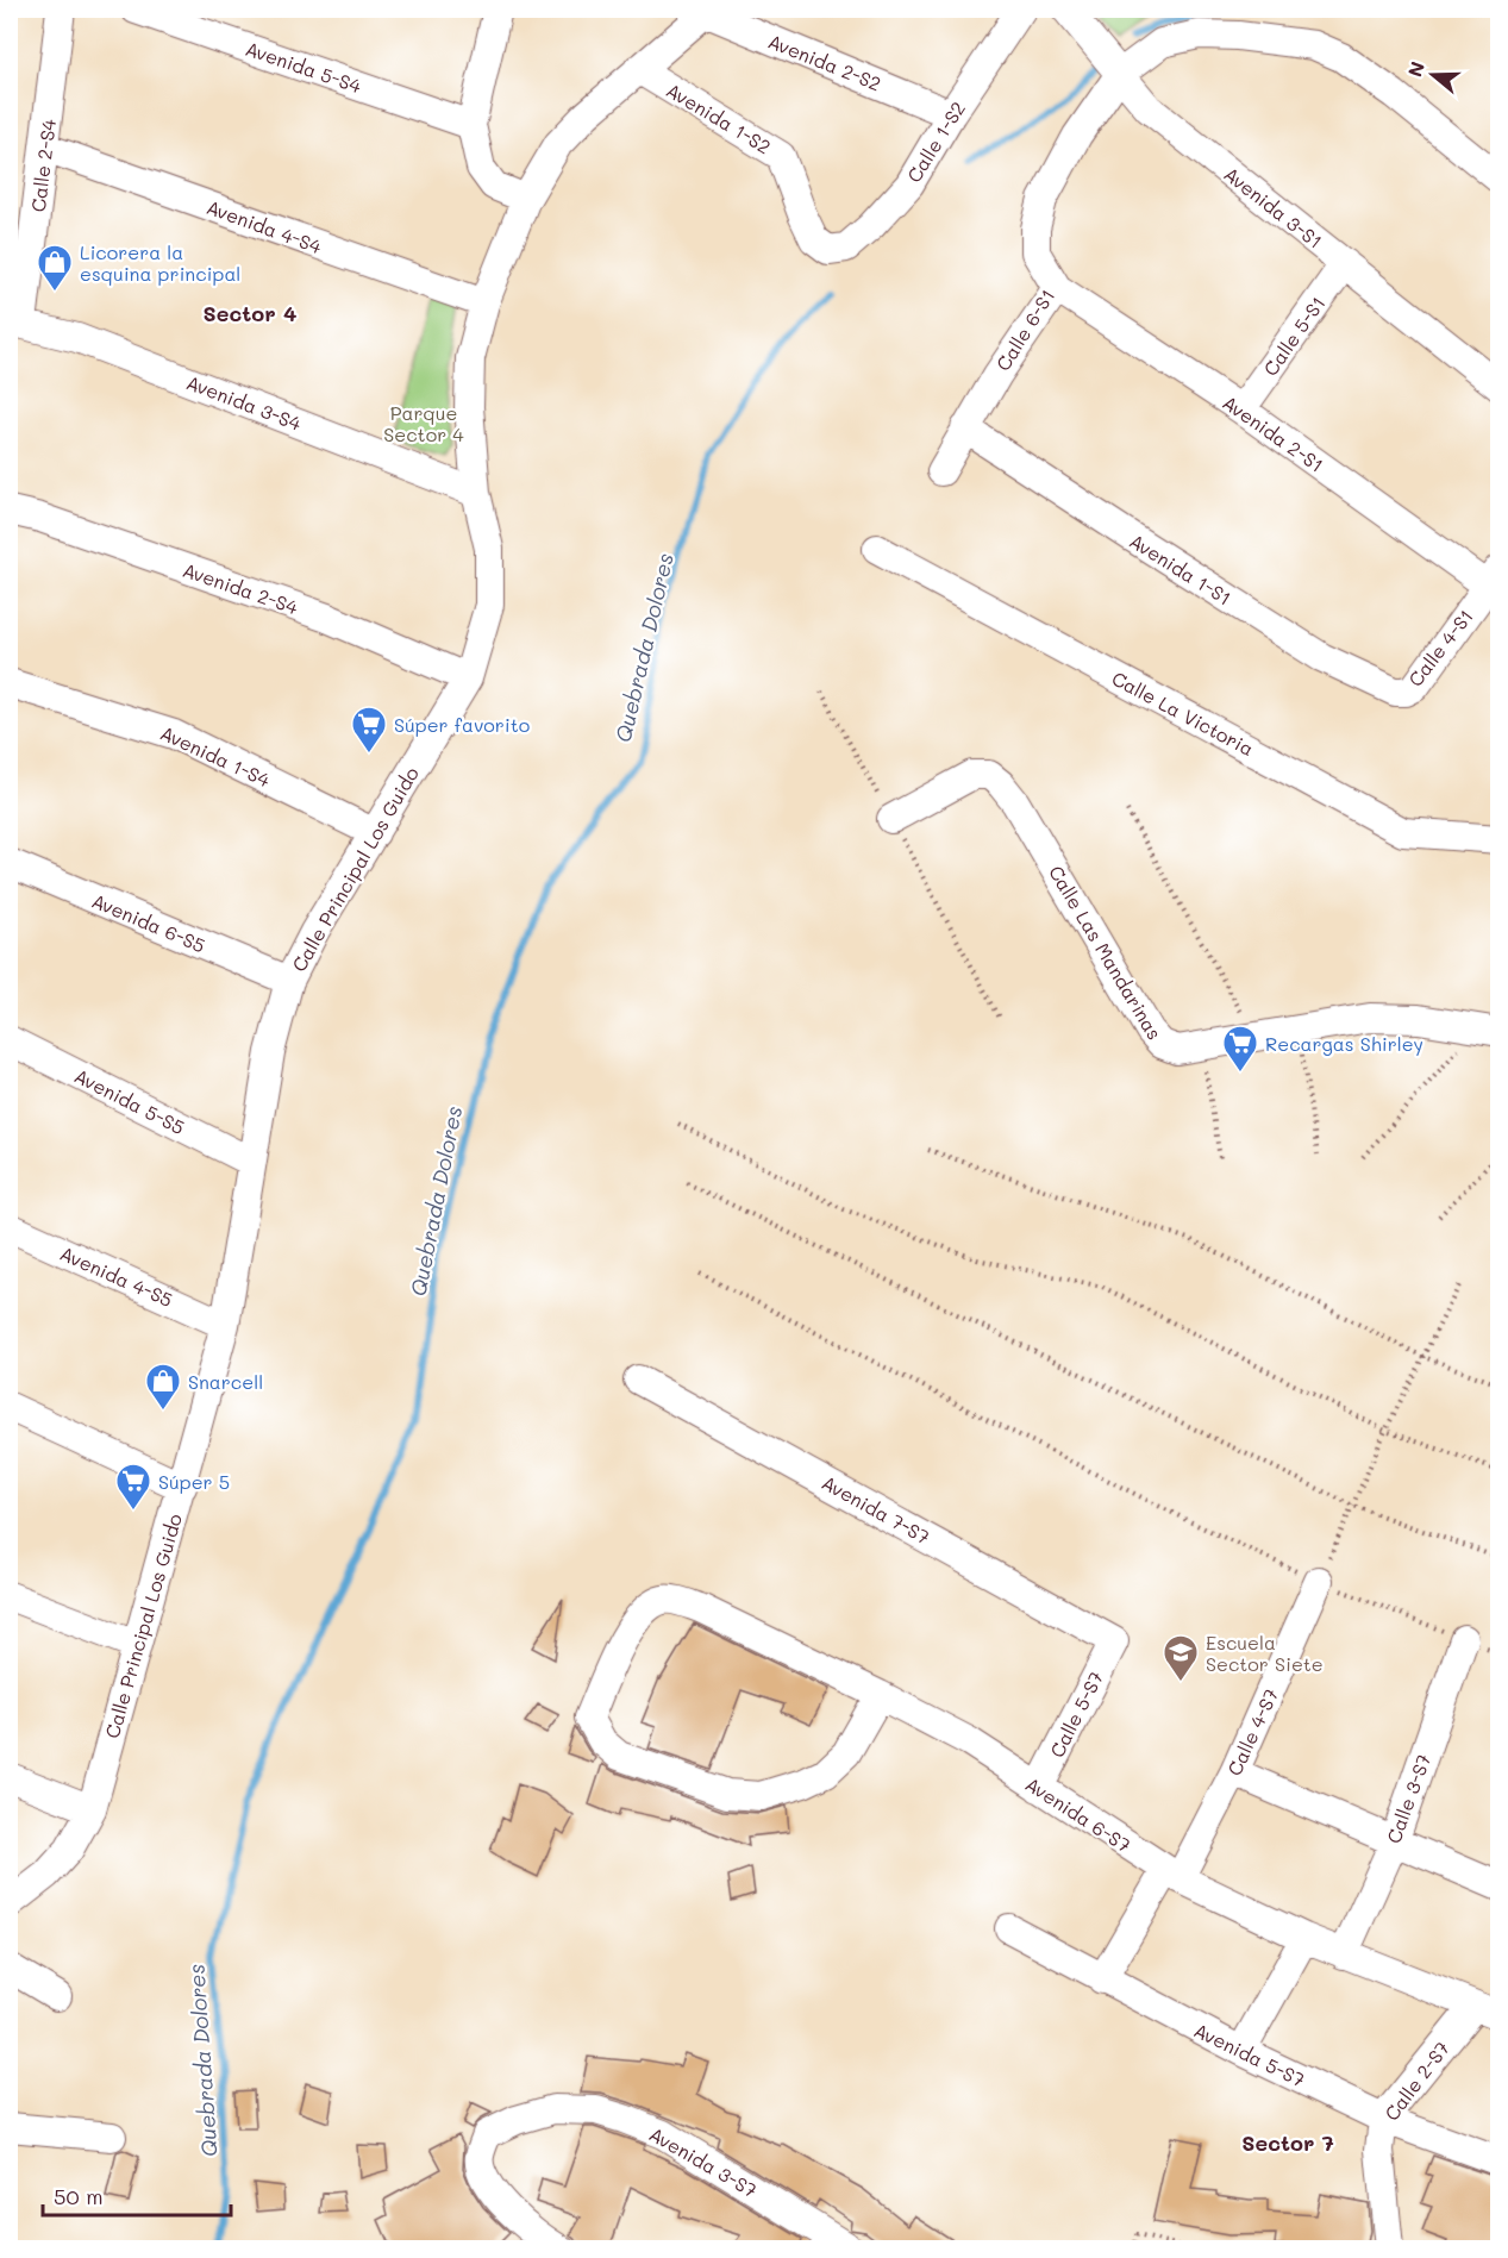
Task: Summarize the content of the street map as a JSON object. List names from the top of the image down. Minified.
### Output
{"streets":{"street":["Avenida 2-S2","Avenida 5-S4","Avenida 1-S2","Calle 1-S2","Calle 2-S4","Avenida 3-S1","Avenida 4-S4","Calle 6-S1","Calle 5-S1","Avenida 3-S4","Avenida 2-S1","Avenida 1-S1","Avenida 2-S4","Calle 4-S1","Calle La Victoria","Avenida 1-S4","Calle Principal Los Guido","Avenida 6-S5","Calle Las Mandarinas","Avenida 5-S5","Avenida 4-S5","Avenida 7-S7","Calle 5-S7","Calle 4-S7","Calle 3-S7","Avenida 6-S7","Avenida 5-S7","Calle 2-S7","Avenida 3-S7"]},"crossings":[["Avenida 2-S2","Calle 1-S2"],["Avenida 2-S2","Calle Principal Los Guido"],["Avenida 1-S2","Calle 1-S2"],["Avenida 1-S2","Calle Principal Los Guido"],["Calle 2-S4","Avenida 4-S4"],["Calle 2-S4","Avenida 3-S4"],["Avenida 3-S1","Calle 6-S1"],["Avenida 3-S1","Calle 5-S1"],["Avenida 4-S4","Calle Principal Los Guido"],["Calle 6-S1","Avenida 2-S1"],["Calle 6-S1","Avenida 1-S1"],["Calle 5-S1","Avenida 2-S1"],["Avenida 3-S4","Calle Principal Los Guido"],["Avenida 2-S1","Calle 4-S1"],["Avenida 1-S1","Calle 4-S1"],["Avenida 2-S4","Calle Principal Los Guido"],["Avenida 1-S4","Calle Principal Los Guido"],["Calle Principal Los Guido","Avenida 6-S5"],["Calle Principal Los Guido","Avenida 5-S5"],["Calle Principal Los Guido","Avenida 4-S5"],["Avenida 7-S7","Calle 5-S7"],["Calle 5-S7","Avenida 6-S7"],["Calle 4-S7","Avenida 6-S7"],["Calle 4-S7","Avenida 5-S7"],["Calle 3-S7","Avenida 6-S7"],["Avenida 6-S7","Calle 2-S7"],["Avenida 5-S7","Calle 2-S7"]],"districts":["Sector 4","Sector 7"],"water":["Quebrada Dolores"],"parks":["Parque Sector 4"],"places":{"shop":["Licorera la esquina principal","Snarcell"],"supermarket":["Súper favorito","Recargas Shirley","Súper 5"],"school or university":["Escuela Sector Siete"]},"scale_bar":"50 m","north":"left"}
